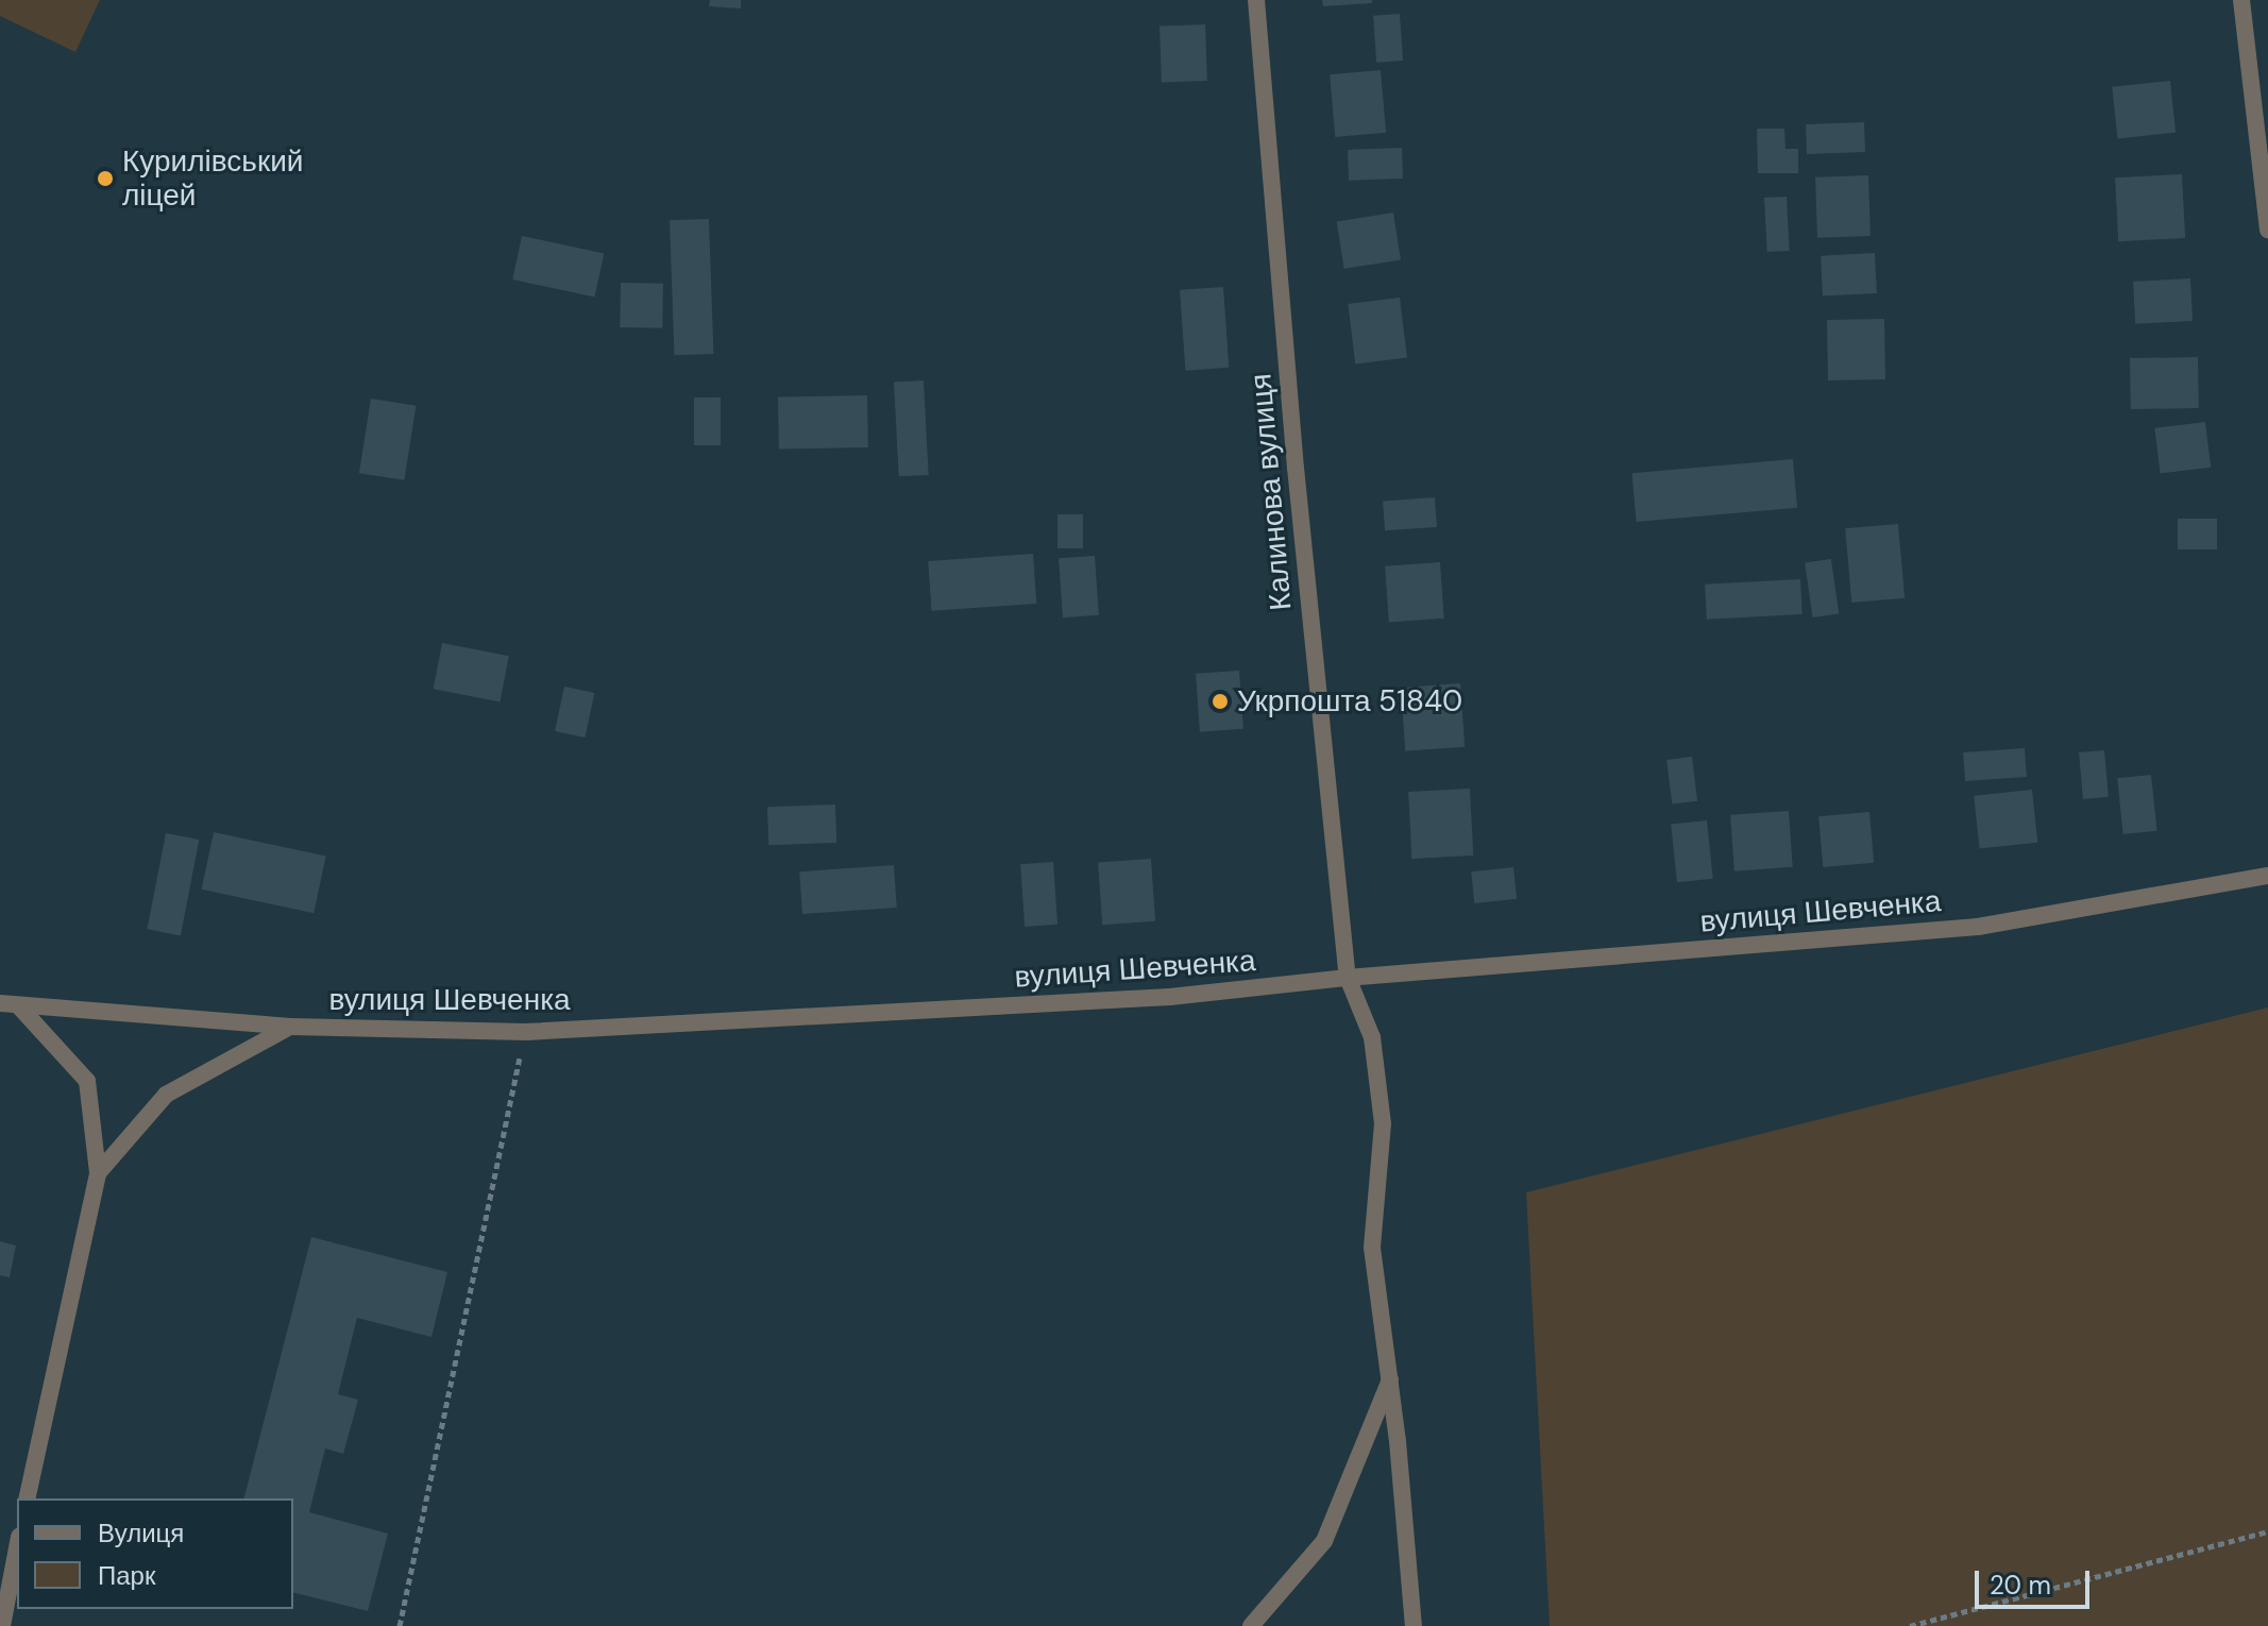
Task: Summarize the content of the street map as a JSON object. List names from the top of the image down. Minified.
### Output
{"streets":{"street":["Калинова вулиця","вулиця Шевченка"]},"crossings":[["Калинова вулиця","вулиця Шевченка"]],"places":["Курилівський ліцей","Укрпошта 51840"],"legend":["Вулиця","Парк"],"scale_bar":"20 m"}
